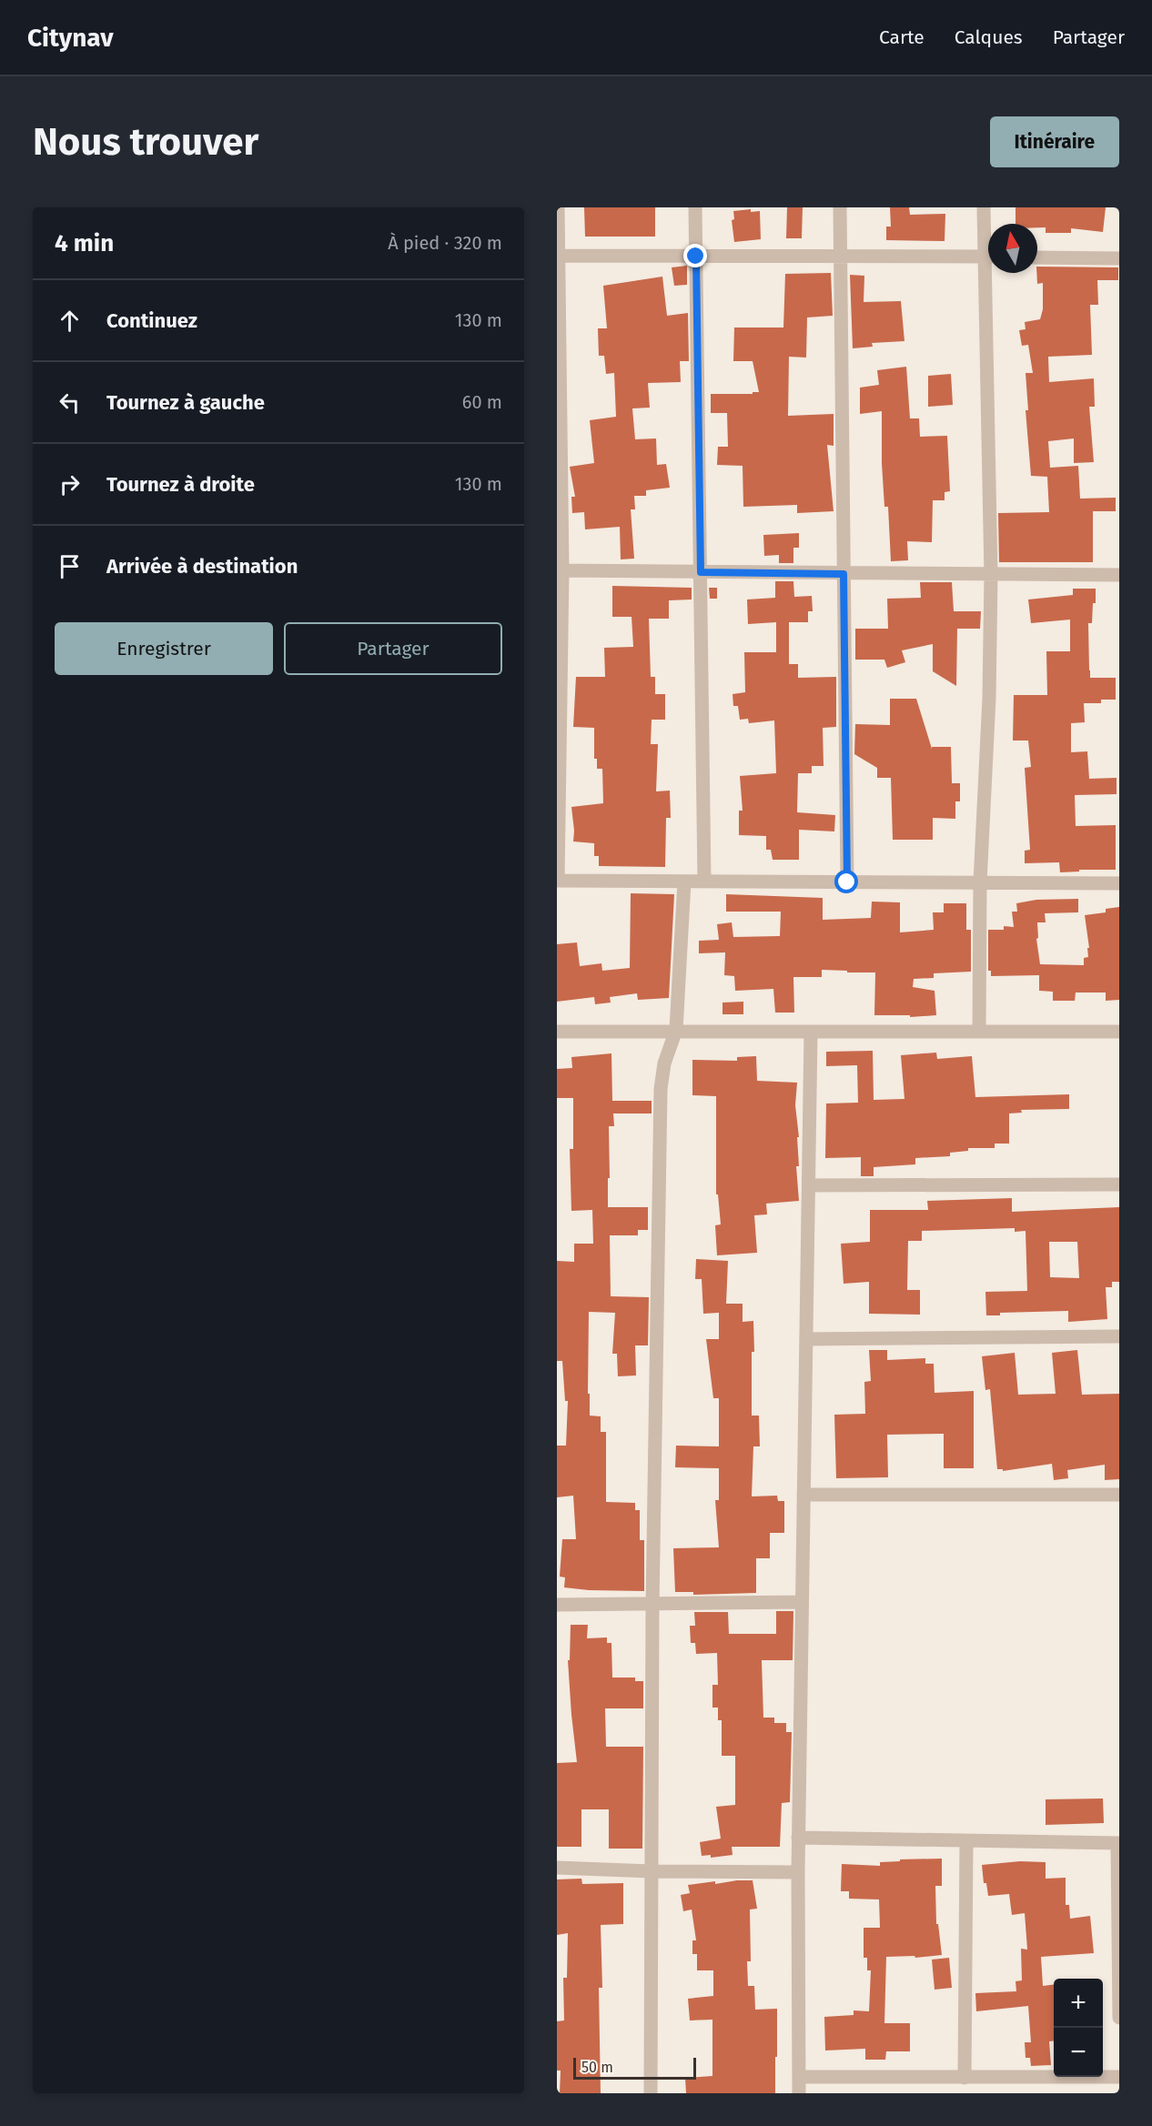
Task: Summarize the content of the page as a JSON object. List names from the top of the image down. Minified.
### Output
{"scale_bar":"50 m","north":"top","page":{"header":"Citynav","nav":["Carte","Calques","Partager"],"buttons":["Itinéraire",["Enregistrer","Partager"]],"title":"Nous trouver","heading":["4 min","À pied · 320 m"],"list":[["Continuez","130 m"],["Tournez à gauche","60 m"],["Tournez à droite","130 m"],"Arrivée à destination"],"map_buttons":["+","−"],"scale":"50 m"}}
